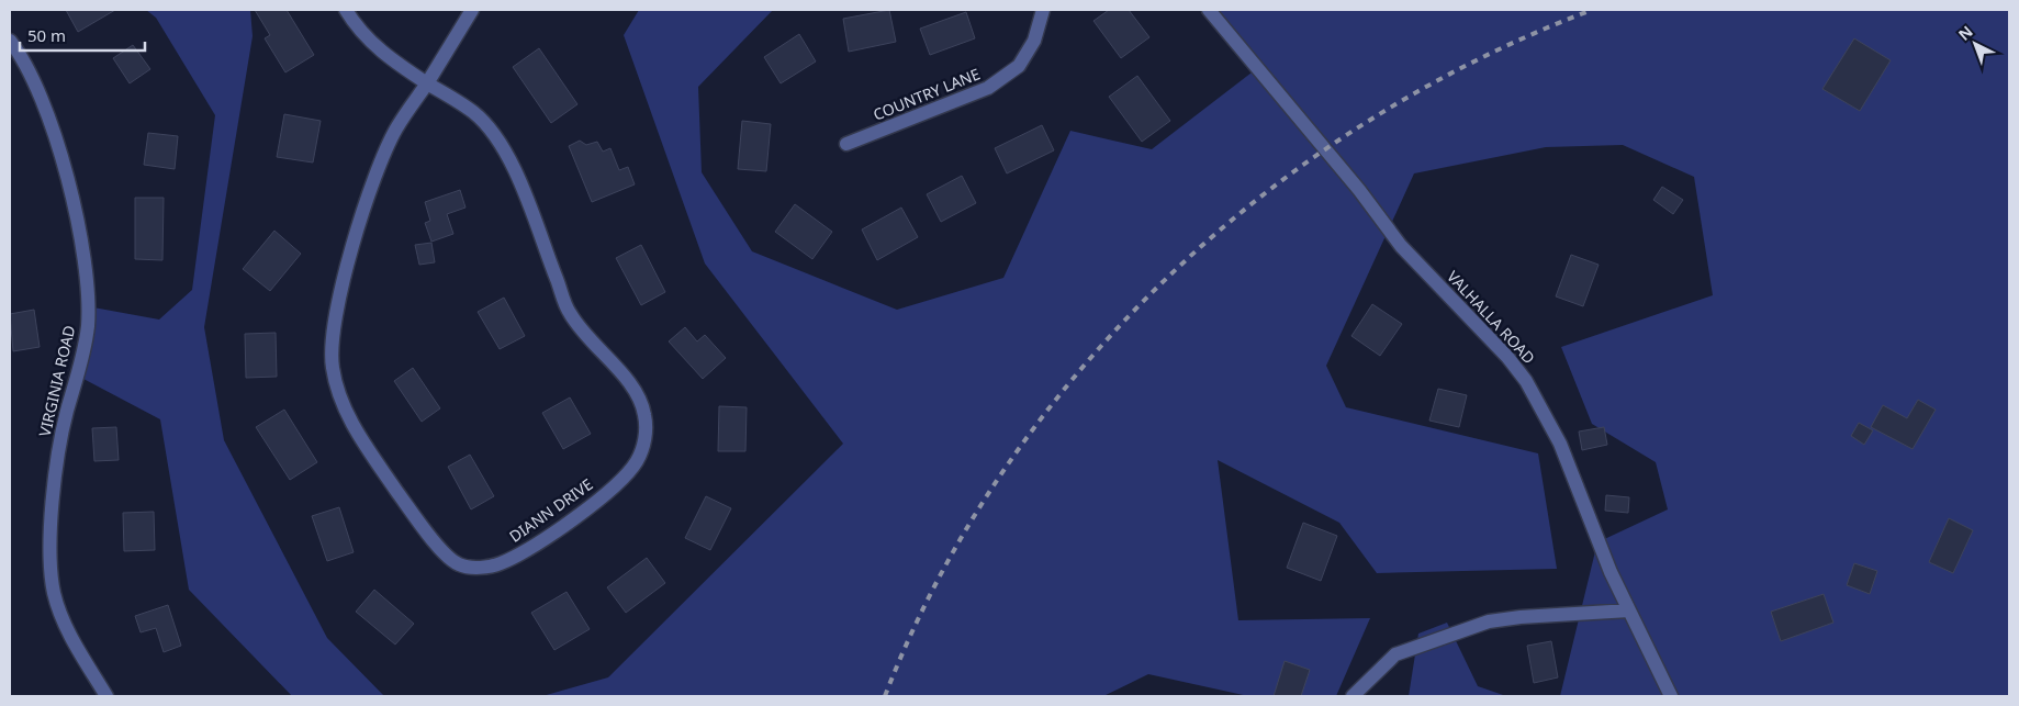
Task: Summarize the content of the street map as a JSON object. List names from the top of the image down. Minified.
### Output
{"streets":{"street":["COUNTRY LANE","VALHALLA ROAD","VIRGINIA ROAD","DIANN DRIVE"]},"scale_bar":"50 m","north":"top left"}
